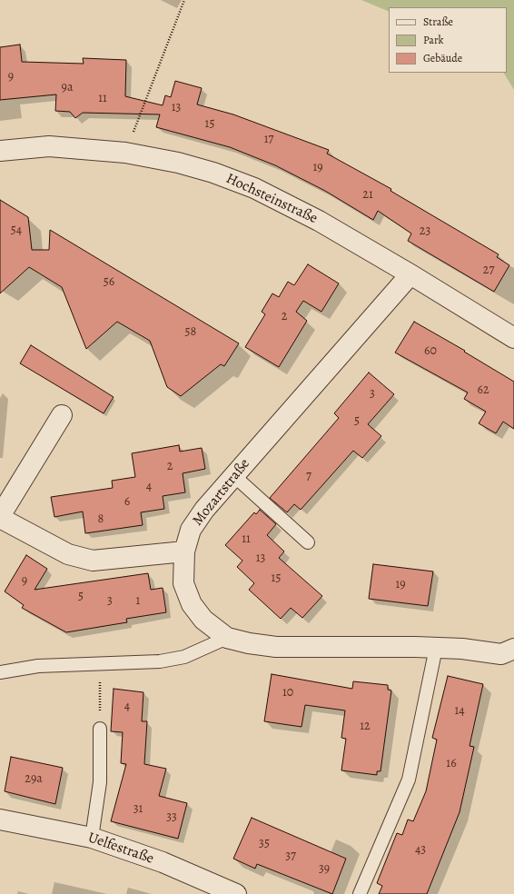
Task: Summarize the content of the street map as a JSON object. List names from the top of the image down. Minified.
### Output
{"streets":{"street":["Hochsteinstraße","Mozartstraße","Uelfestraße"]},"crossings":[["Hochsteinstraße","Mozartstraße"]],"house_numbers":["9","9a","11","13","15","17","19","21","54","23","27","56","2","58","60","62","3","5","2","7","4","6","8","11","13","15","9","19","5","3","1","10","4","14","12","16","29a","31","33","35","43","37","39"],"legend":["Straße","Park","Gebäude"]}
